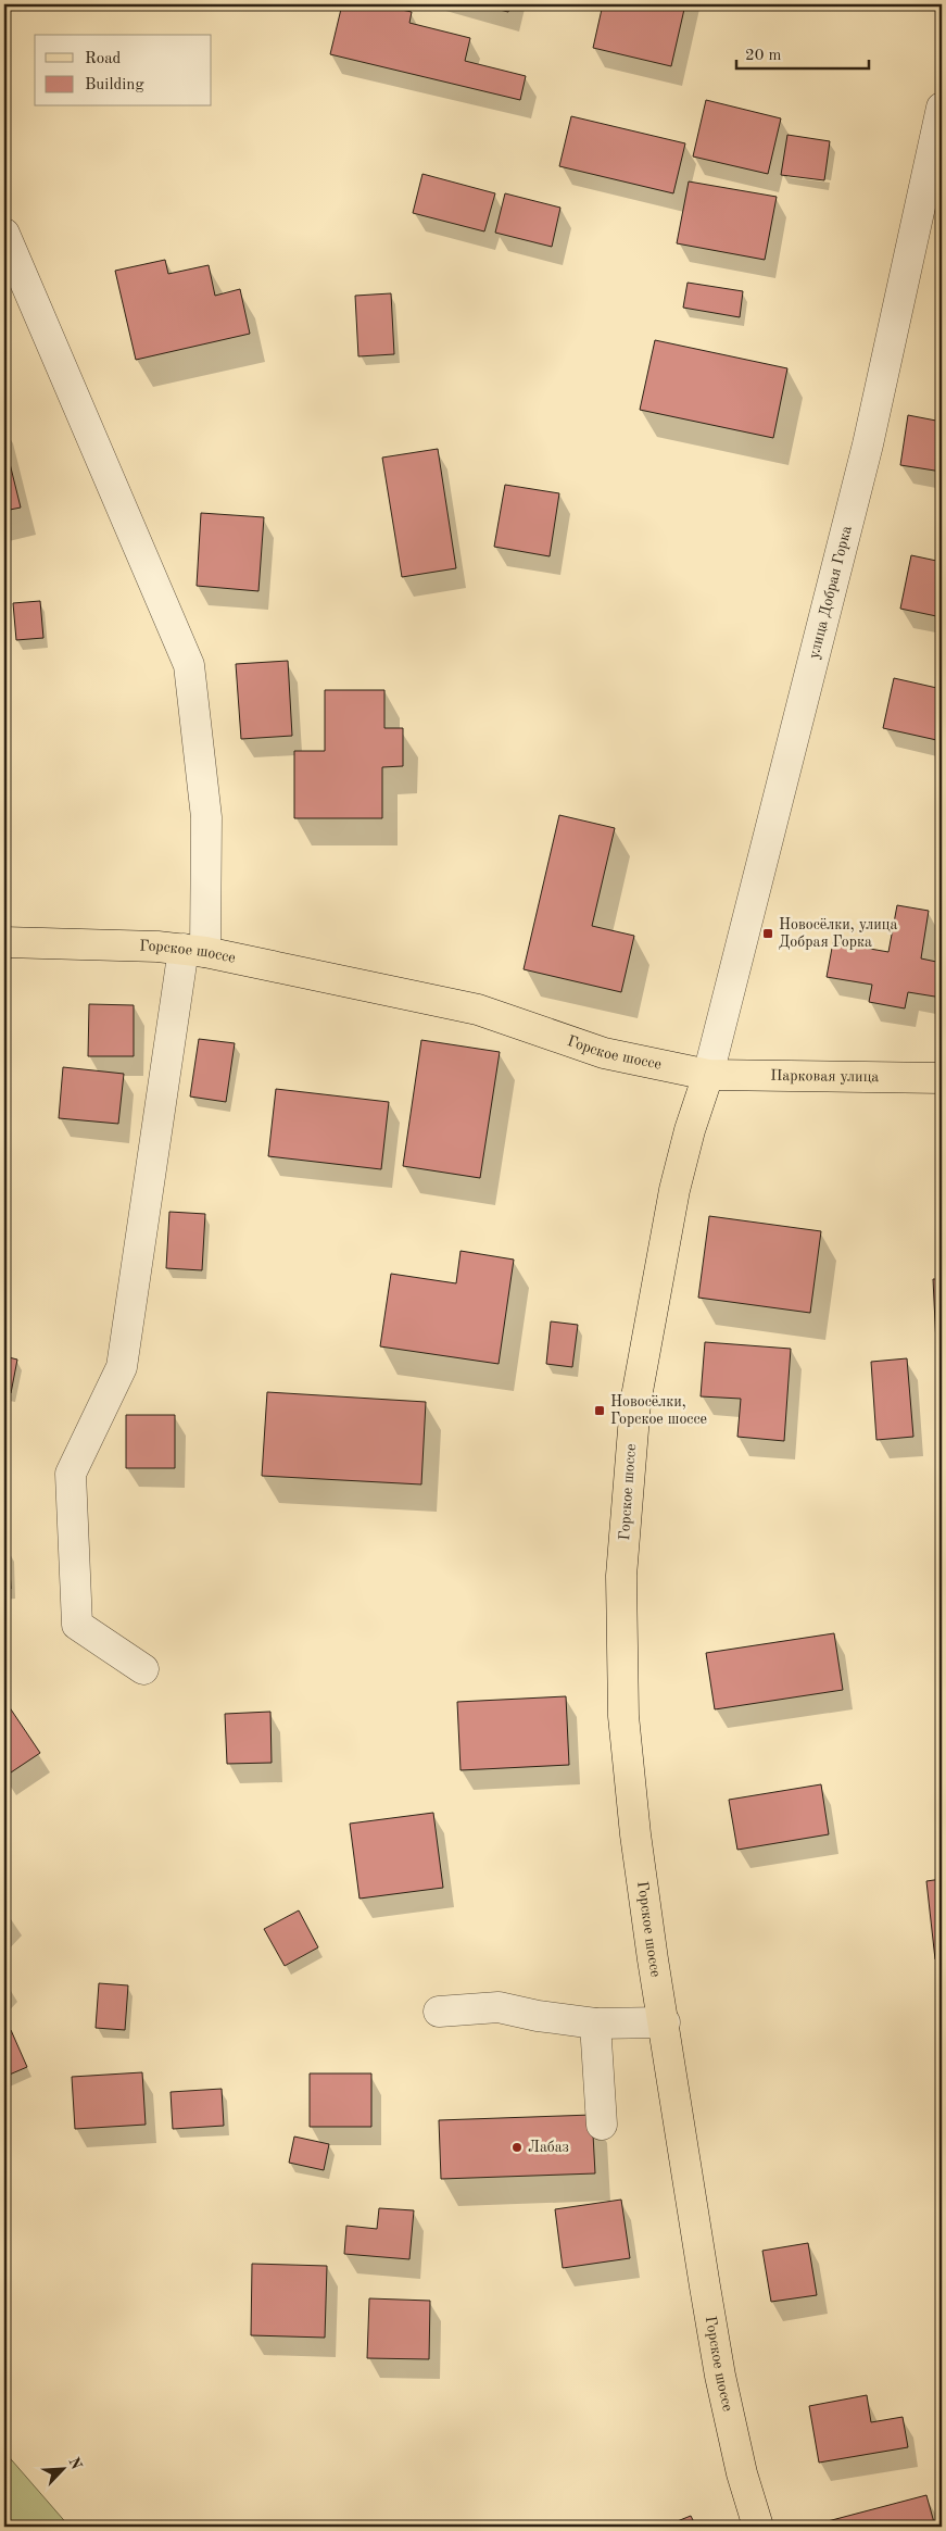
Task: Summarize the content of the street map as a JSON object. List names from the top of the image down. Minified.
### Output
{"streets":{"main road":["Горское шоссе","Парковая улица"],"street":["улица Добрая Горка"]},"crossings":[["улица Добрая Горка","Горское шоссе"],["улица Добрая Горка","Парковая улица"],["Горское шоссе","Парковая улица"]],"places":{"transit":["Новосёлки, улица Добрая Горка","Новосёлки, Горское шоссе"],"other":["Лабаз"]},"legend":["Road","Building"],"scale_bar":"20 m","north":"top right"}
